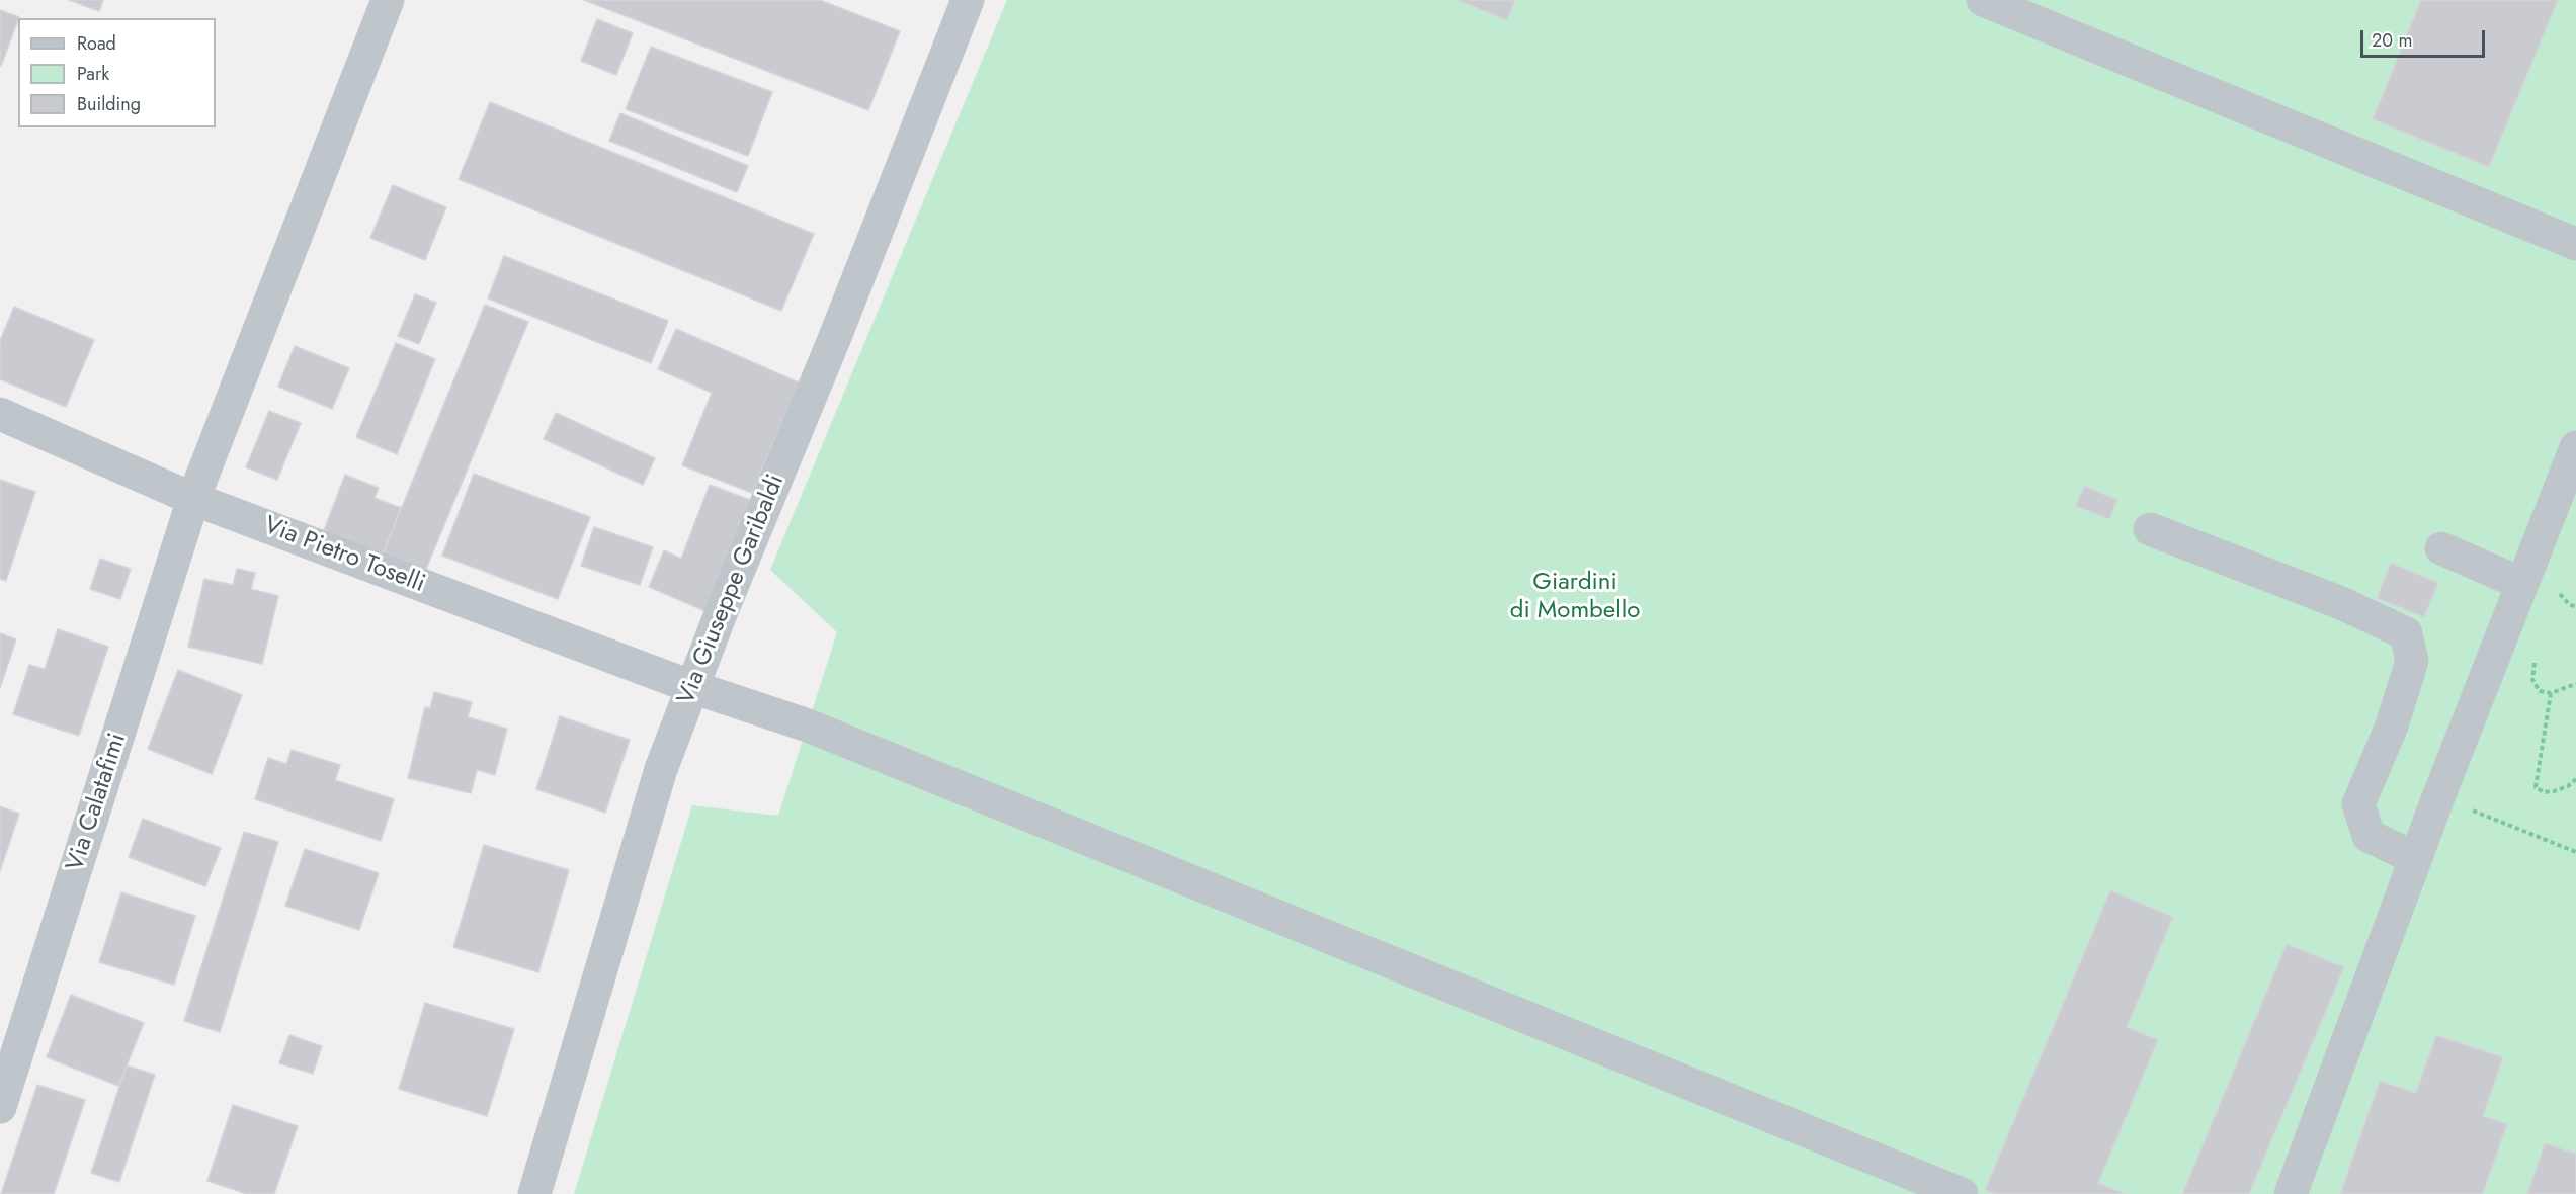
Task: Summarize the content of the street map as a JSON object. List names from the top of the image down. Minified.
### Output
{"streets":{"street":["Via Pietro Toselli","Via Giuseppe Garibaldi","Via Calatafimi"]},"crossings":[["Via Pietro Toselli","Via Giuseppe Garibaldi"],["Via Pietro Toselli","Via Calatafimi"]],"parks":["Giardini di Mombello"],"legend":["Road","Park","Building"],"scale_bar":"20 m"}
